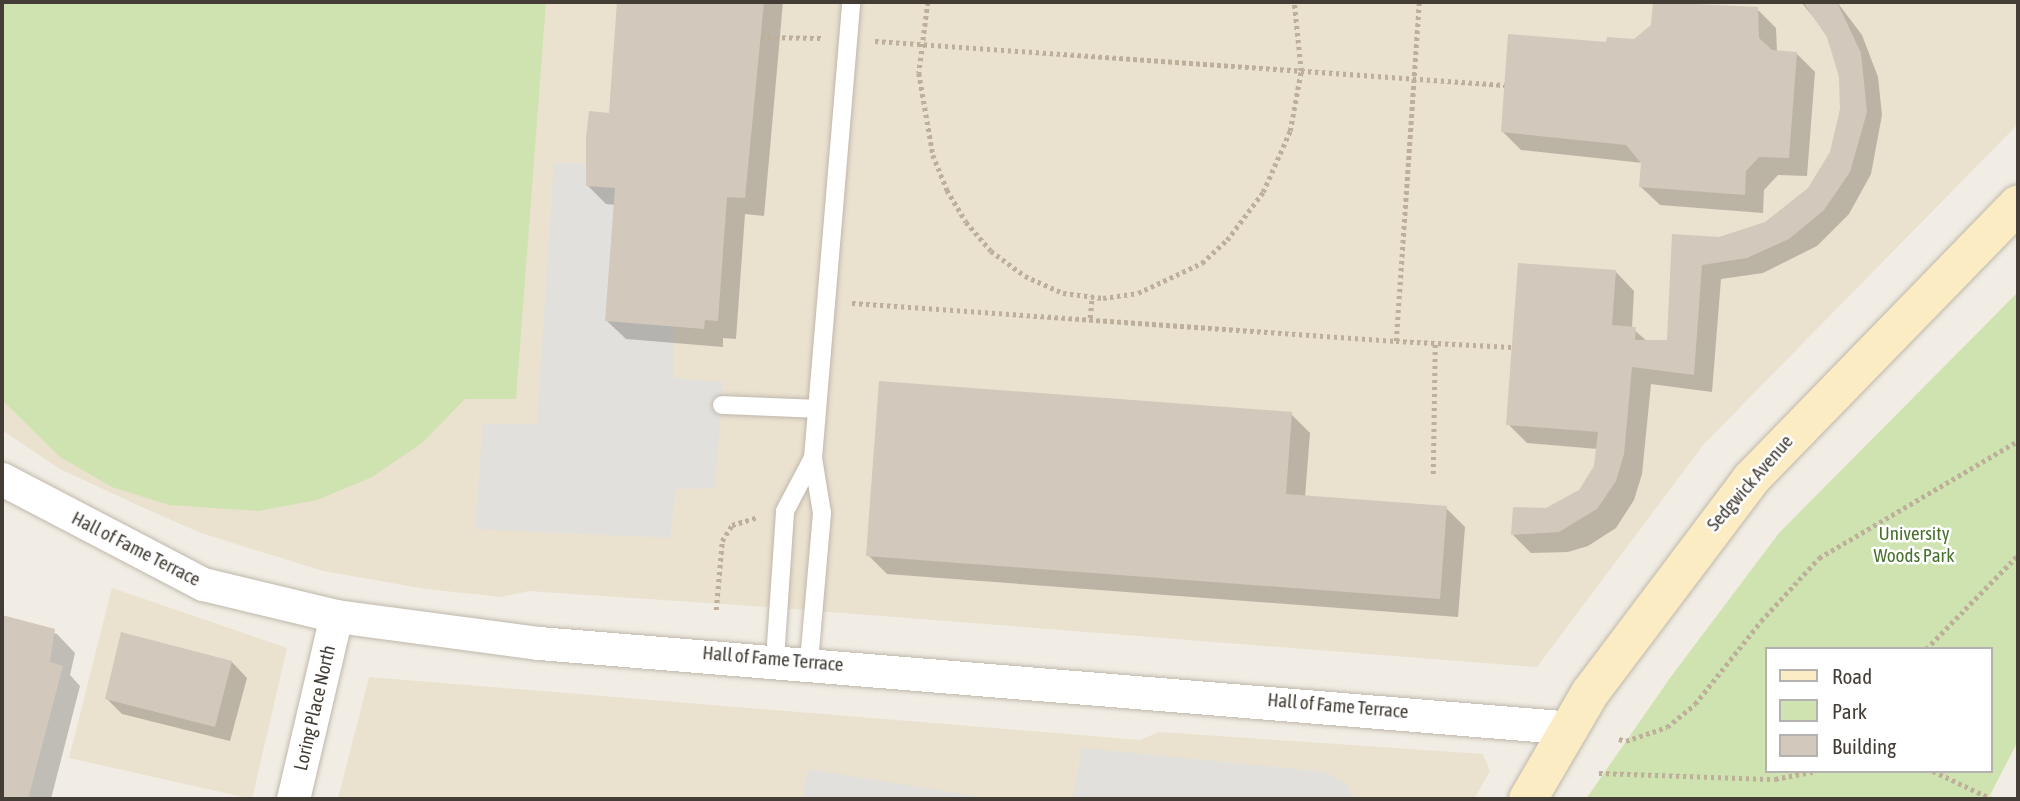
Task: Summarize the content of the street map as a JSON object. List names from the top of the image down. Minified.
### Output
{"streets":{"main road":["Sedgwick Avenue"],"street":["Hall of Fame Terrace","Loring Place North"]},"crossings":[["Sedgwick Avenue","Hall of Fame Terrace"],["Hall of Fame Terrace","Loring Place North"]],"parks":["University Woods Park"],"legend":["Road","Park","Building"]}
